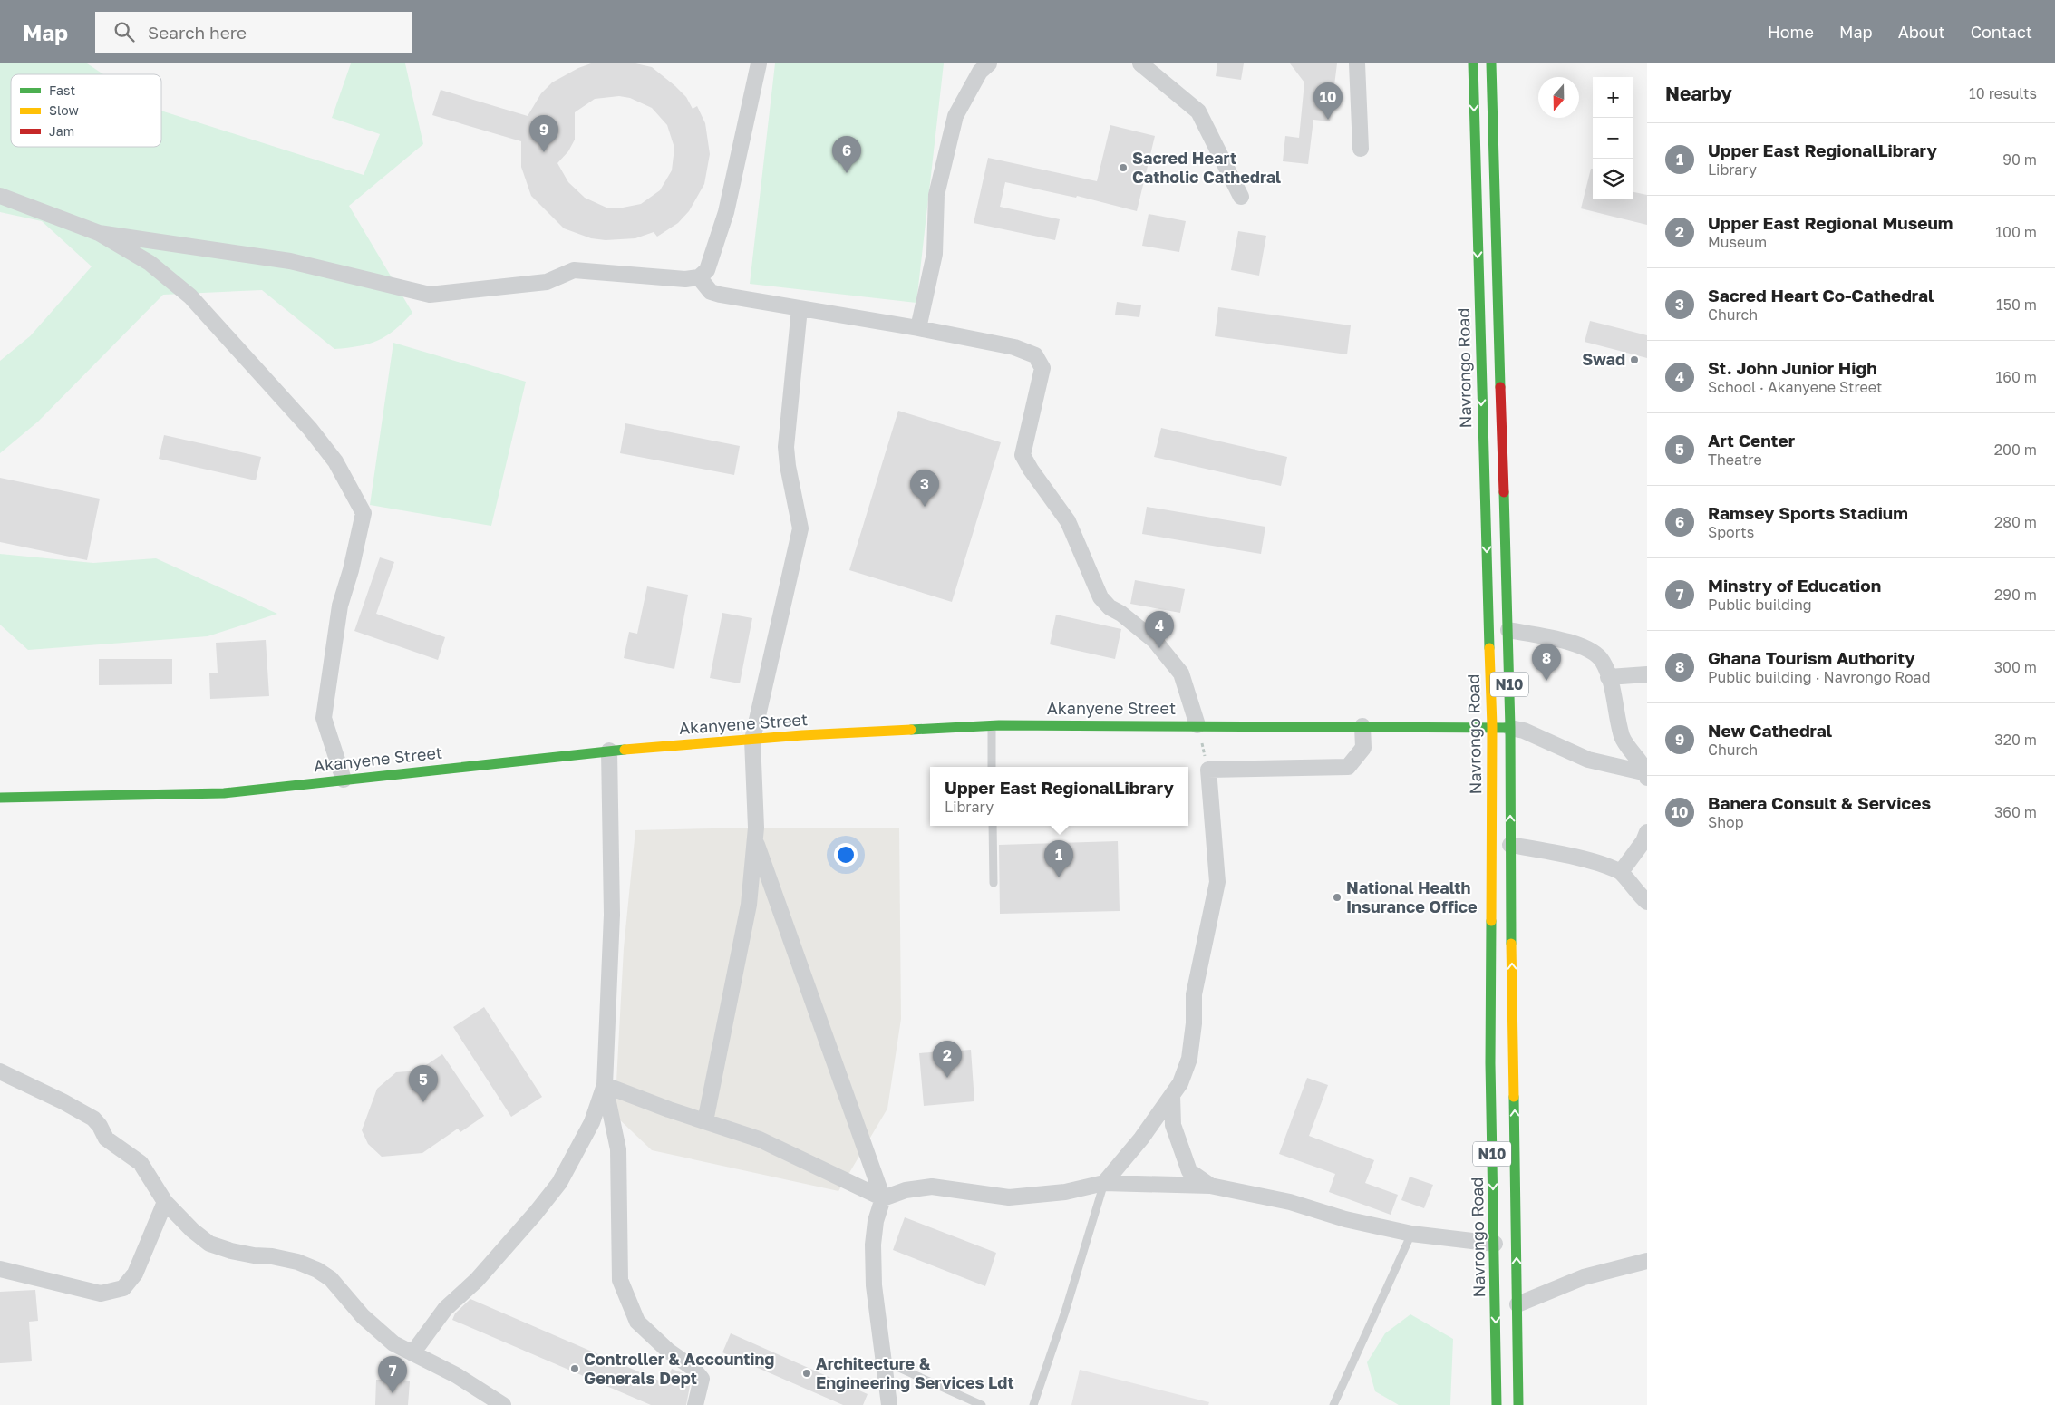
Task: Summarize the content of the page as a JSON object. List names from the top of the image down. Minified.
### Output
{"streets":{"main road":["Navrongo Road","N10","Akanyene Street"]},"crossings":[["Navrongo Road","Akanyene Street"],["N10","Akanyene Street"]],"places":["Sacred Heart Catholic Cathedral","Swad","National Health Insurance Office","Controller & Accounting Generals Dept","Architecture & Engineering Services Ldt"],"legend":["Fast","Slow","Jam"],"north":"bottom","page":{"header":"Map","search":"Search here","nav":["Home","Map","About","Contact"],"heading":["Nearby","10 results"],"map_buttons":["+","−"],"pins":["10","9","6","3","4","8","1","2","5","7"],"list":[{"mark":"1","name":"Upper East RegionalLibrary","note":"Library","value":"90 m"},{"mark":"2","name":"Upper East Regional Museum","note":"Museum","value":"100 m"},{"mark":"3","name":"Sacred Heart Co-Cathedral","note":"Church","value":"150 m"},{"mark":"4","name":"St. John Junior High","note":"School · Akanyene Street","value":"160 m"},{"mark":"5","name":"Art Center","note":"Theatre","value":"200 m"},{"mark":"6","name":"Ramsey Sports Stadium","note":"Sports","value":"280 m"},{"mark":"7","name":"Minstry of Education","note":"Public building","value":"290 m"},{"mark":"8","name":"Ghana Tourism Authority","note":"Public building · Navrongo Road","value":"300 m"},{"mark":"9","name":"New Cathedral","note":"Church","value":"320 m"},{"mark":"10","name":"Banera Consult & Services","note":"Shop","value":"360 m"}],"popup":["Upper East RegionalLibrary","Library"]}}
